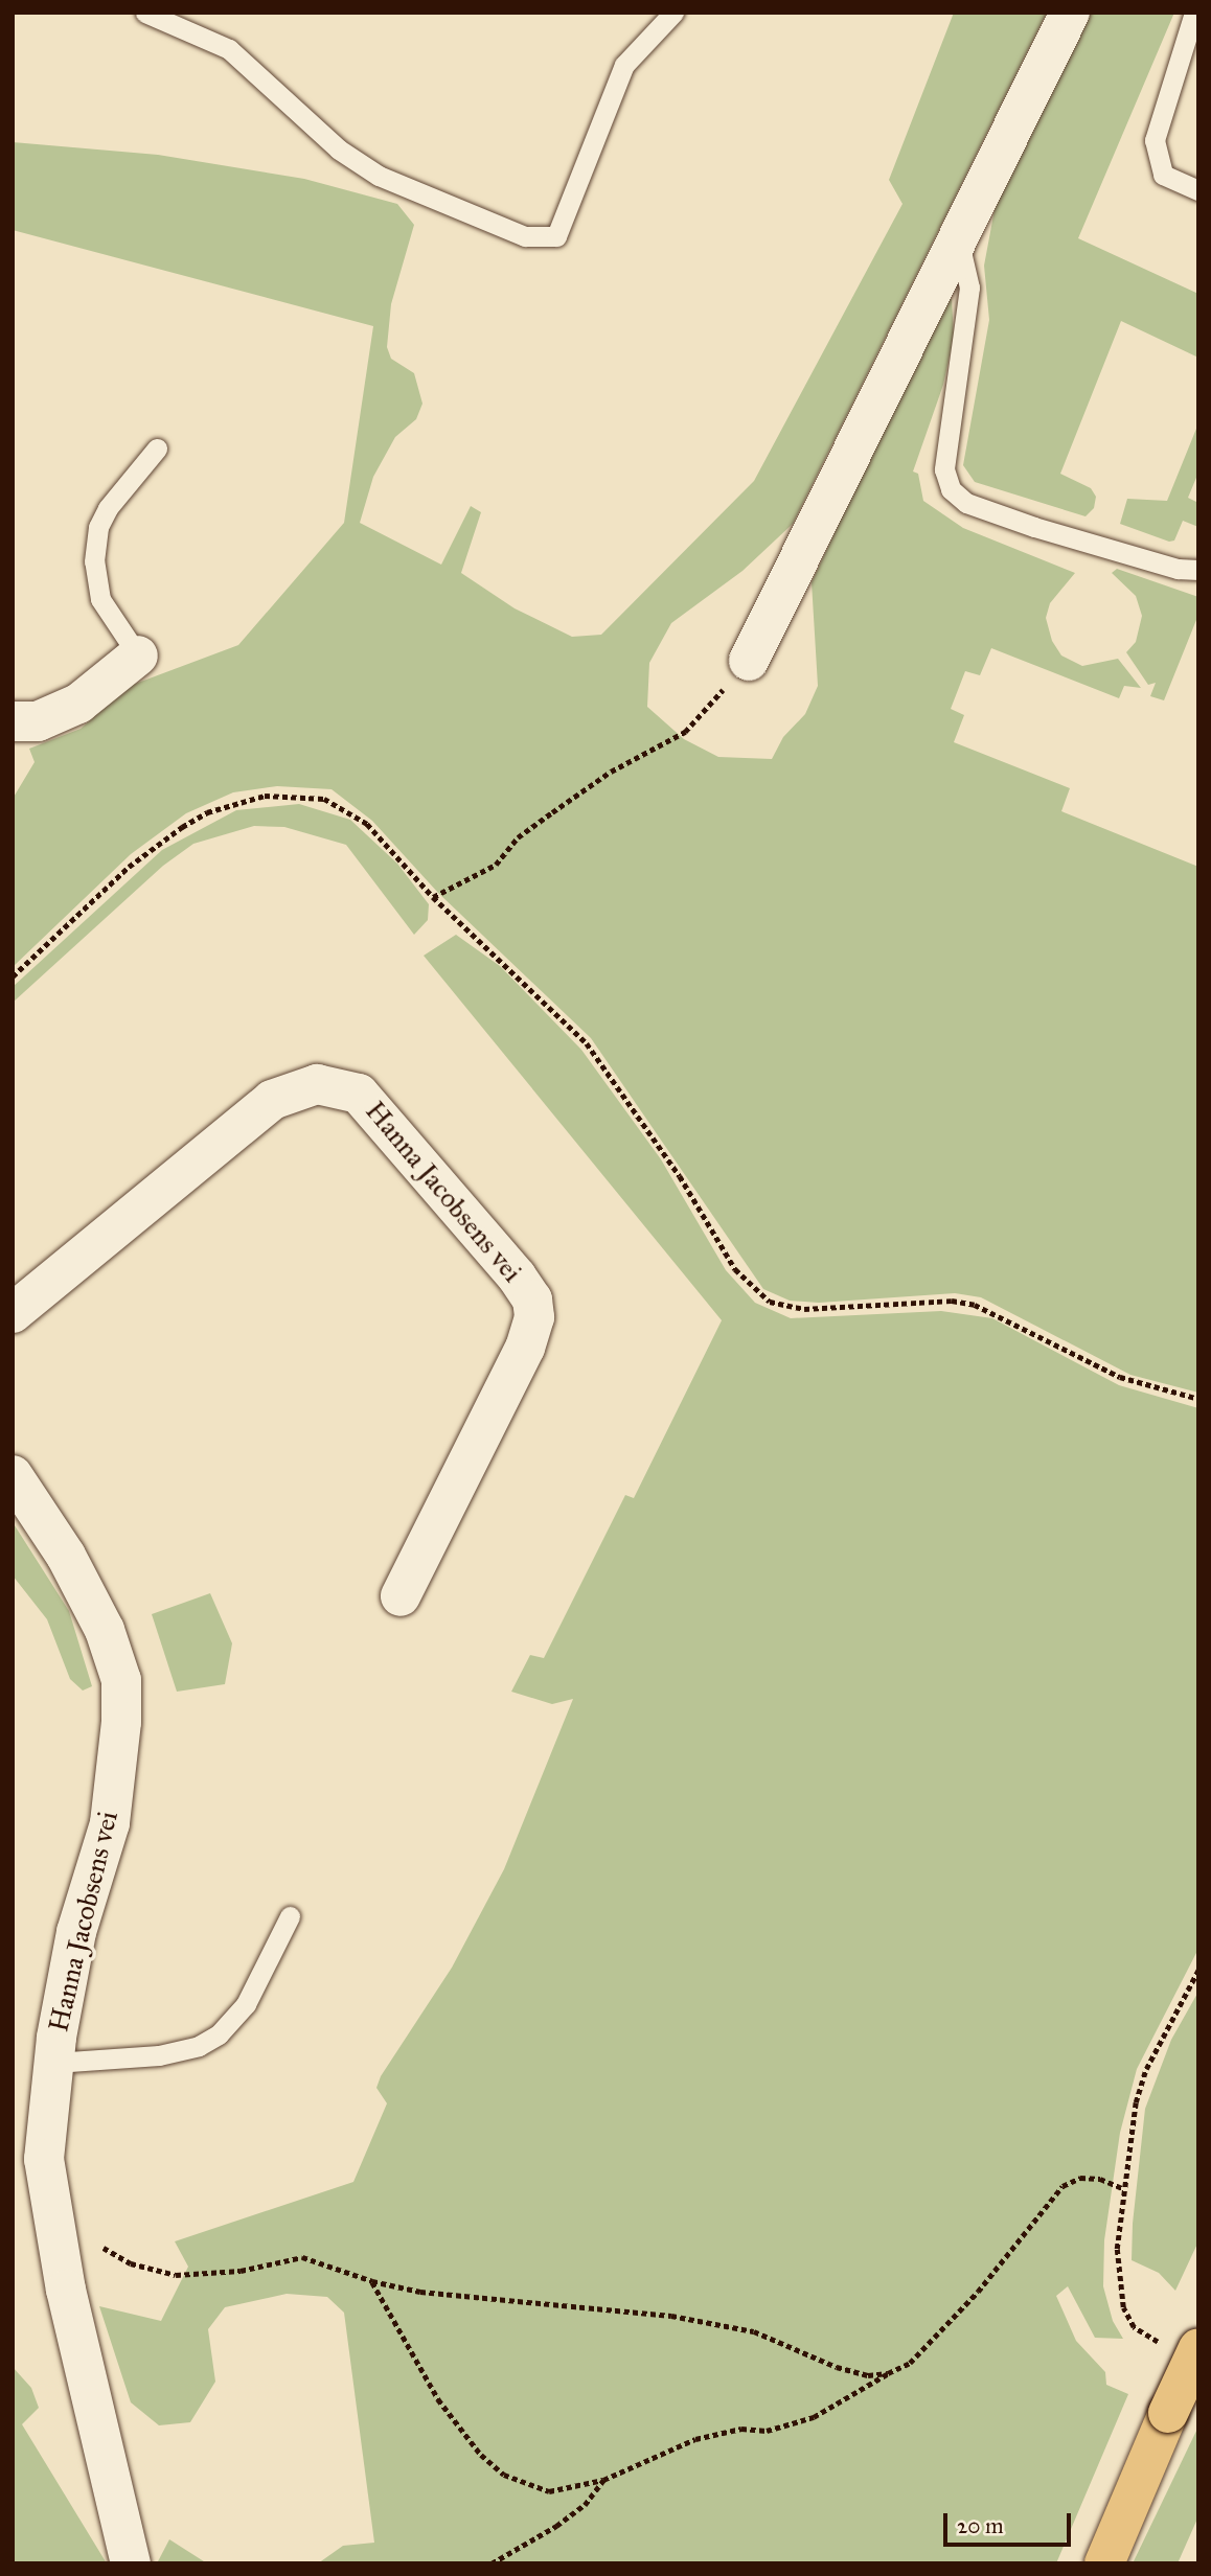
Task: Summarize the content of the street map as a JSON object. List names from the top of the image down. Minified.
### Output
{"streets":{"street":["Hanna Jacobsens vei"]},"scale_bar":"20 m"}
